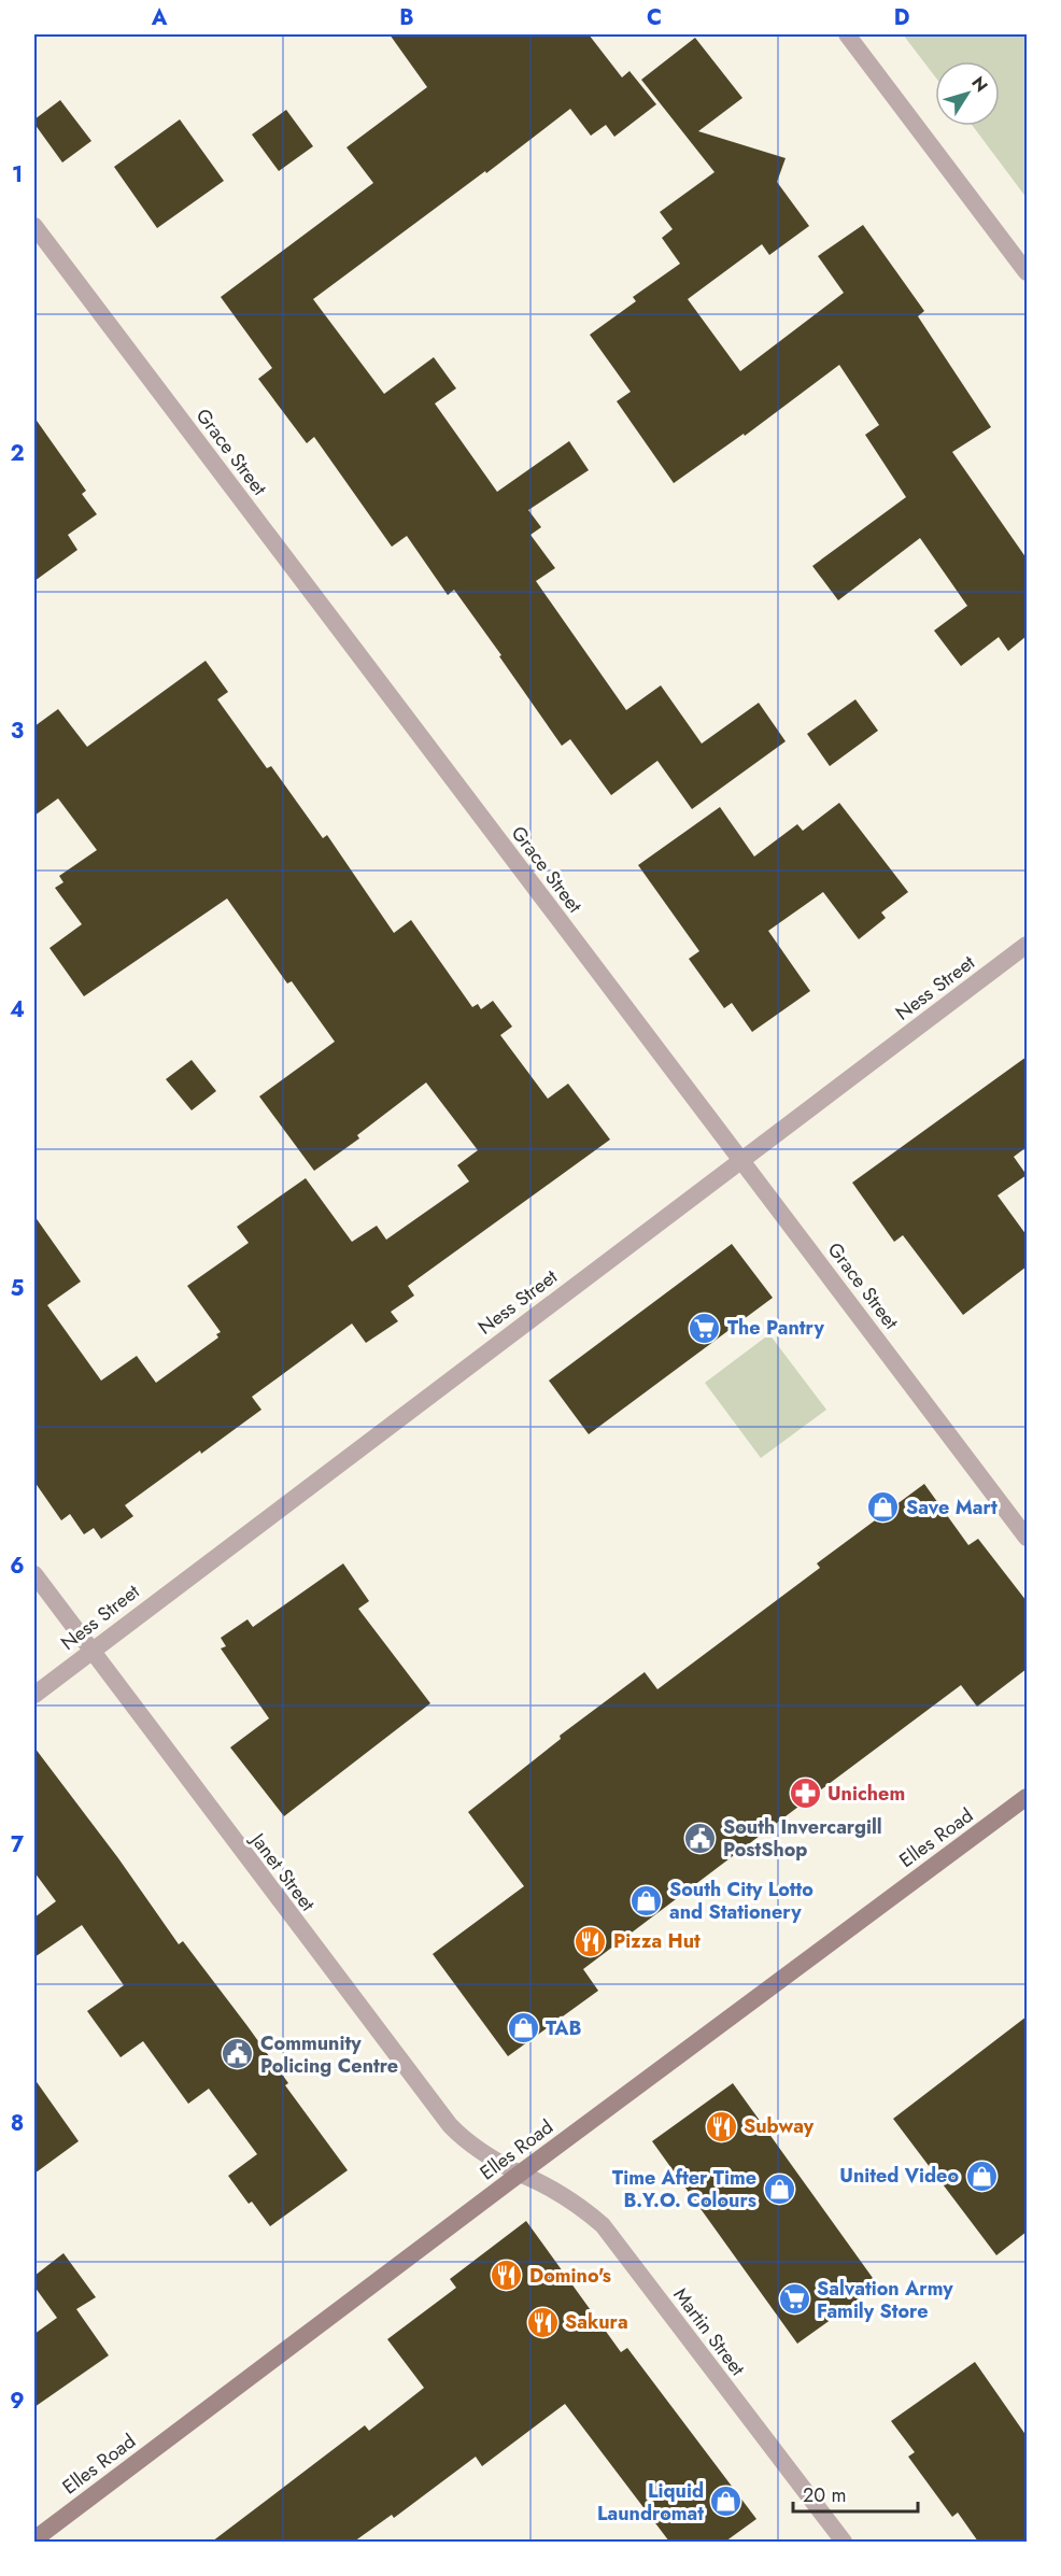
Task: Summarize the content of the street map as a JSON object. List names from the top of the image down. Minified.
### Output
{"streets":{"main road":["Elles Road"],"street":["Grace Street","Ness Street","Janet Street","Martin Street"]},"crossings":[["Grace Street","Ness Street"],["Ness Street","Janet Street"],["Elles Road","Janet Street"],["Elles Road","Martin Street"],["Janet Street","Martin Street"]],"places":{"supermarket":["The Pantry","Salvation Army Family Store"],"shop":["Save Mart","South City Lotto and Stationery","TAB","United Video","Time After Time B.Y.O. Colours","Liquid Laundromat"],"pharmacy":["Unichem"],"public building":["South Invercargill PostShop","Community Policing Centre"],"restaurant":["Pizza Hut","Subway","Domino's","Sakura"]},"scale_bar":"20 m","north":"top right","grid":{"columns":["A","B","C","D"],"rows":["1","2","3","4","5","6","7","8","9"]}}
